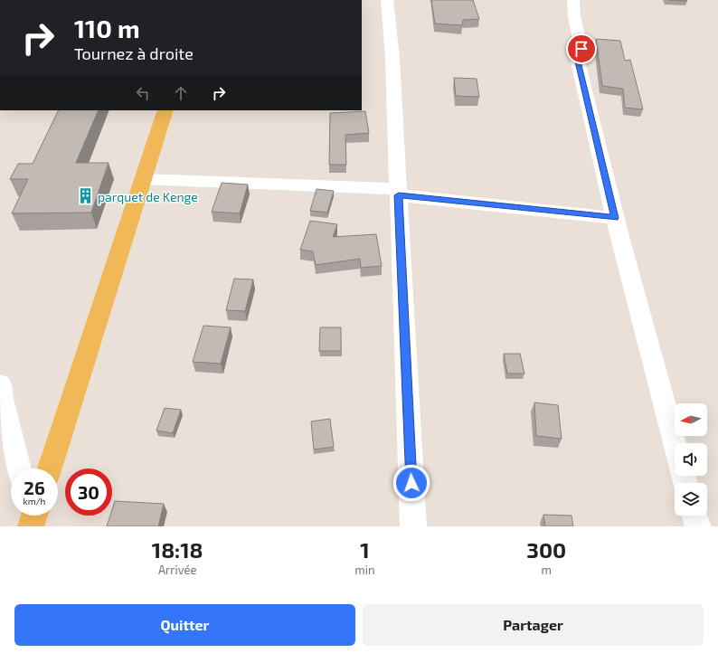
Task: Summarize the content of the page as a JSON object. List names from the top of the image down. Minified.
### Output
{"places":{"building":["parquet de Kenge"]},"north":"left","page":{"turn":["110 m","Tournez à droite"],"speed":"26 km/h","limit":"30","eta":["18:18","Arrivée","1","min","300","m"],"buttons":["Quitter","Partager"]}}
